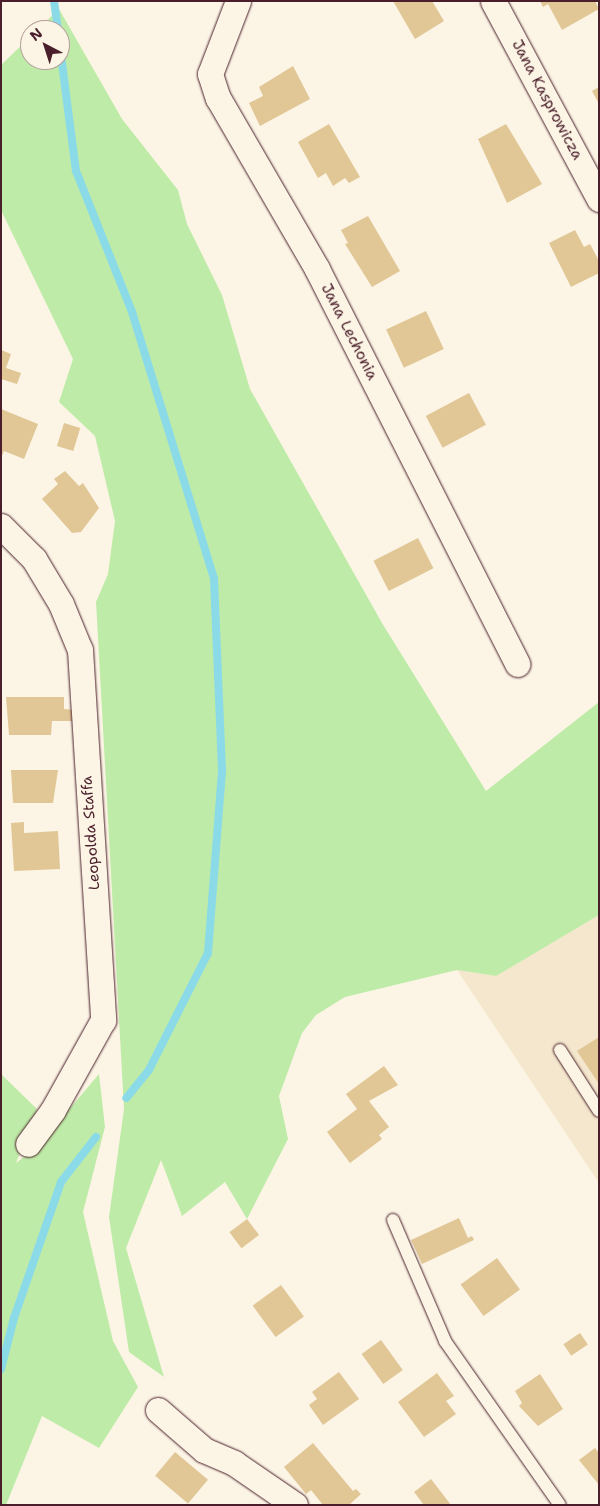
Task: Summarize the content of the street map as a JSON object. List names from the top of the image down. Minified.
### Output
{"streets":{"street":["Jana Kasprowicza","Jana Lechonia","Leopolda Staffa"]},"north":"top left"}
